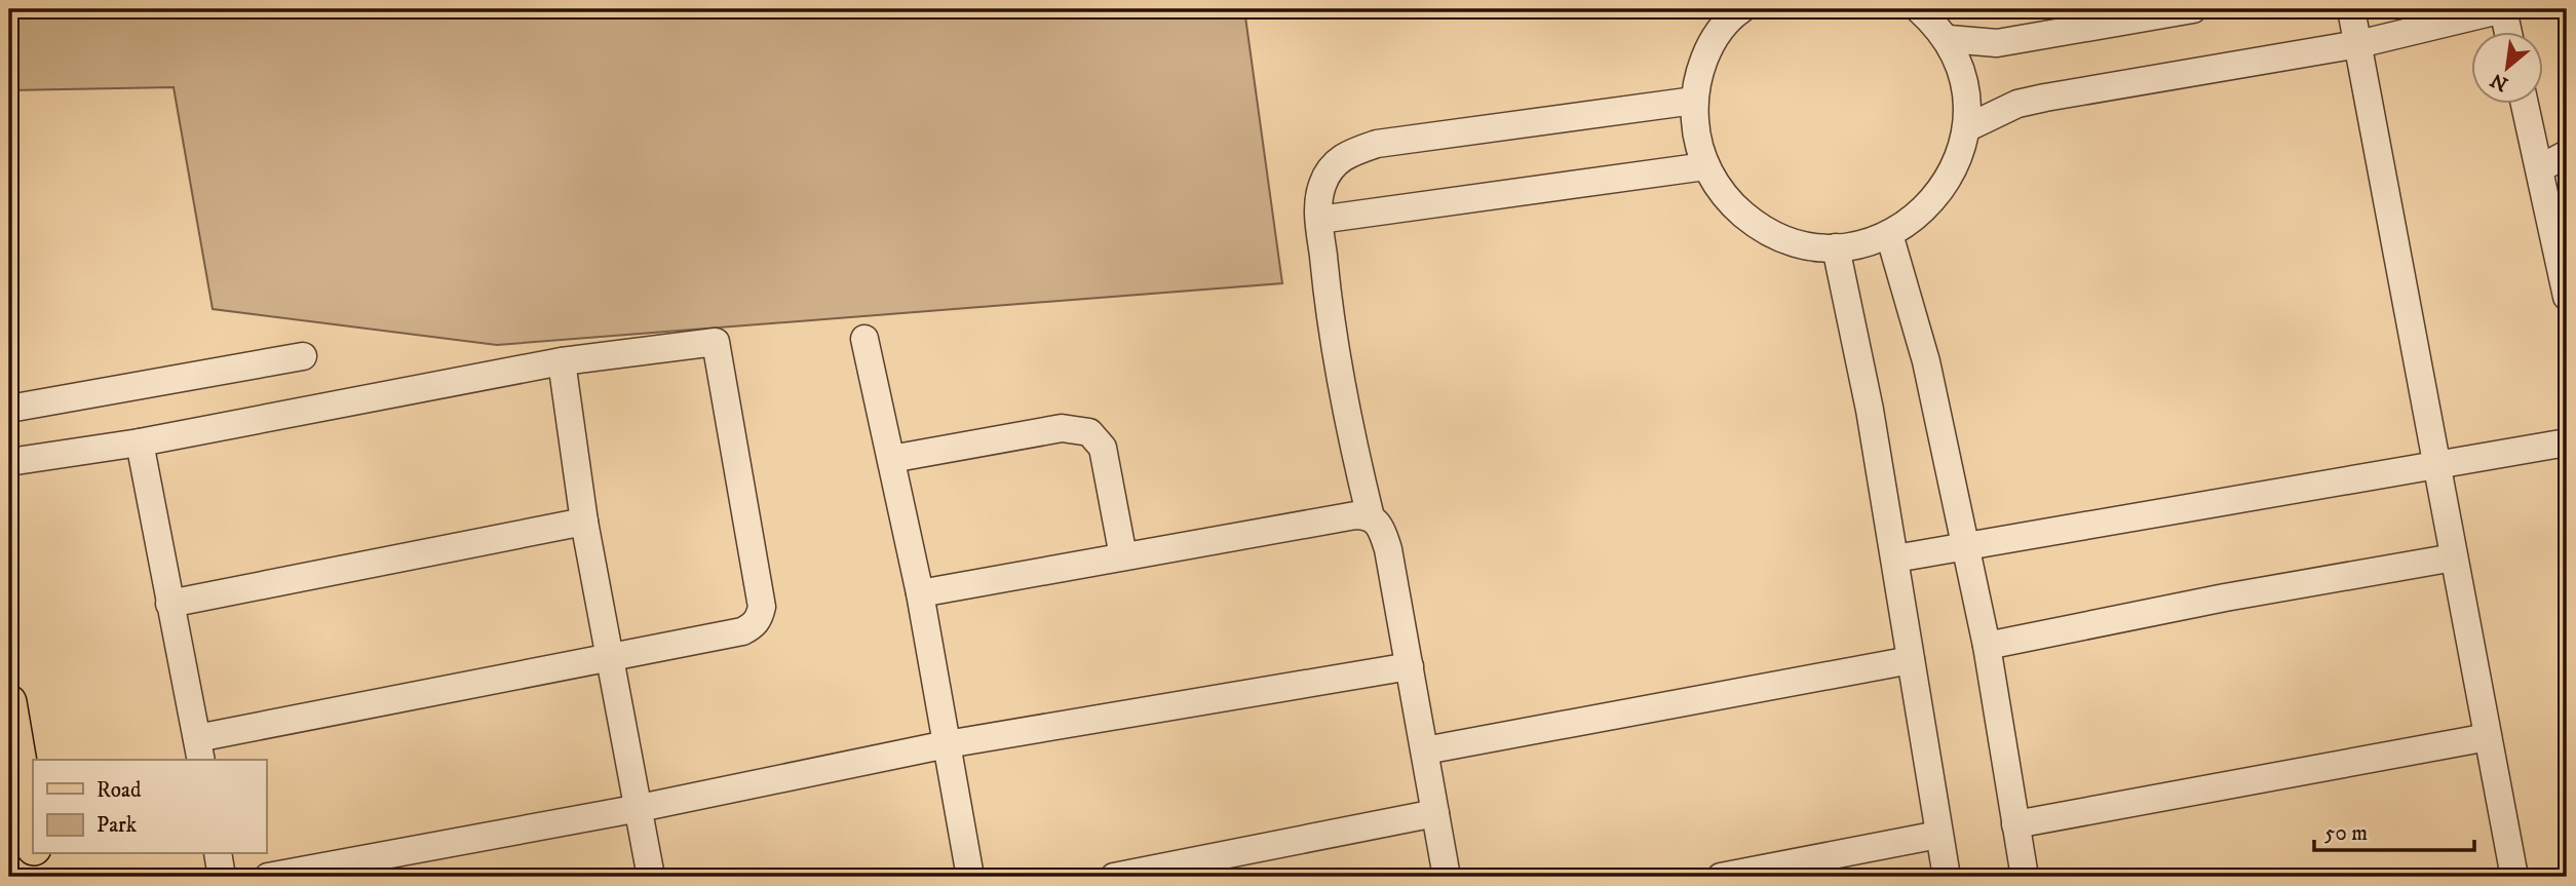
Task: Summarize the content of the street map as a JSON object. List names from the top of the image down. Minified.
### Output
{"legend":["Road","Park"],"scale_bar":"50 m","north":"bottom left"}
